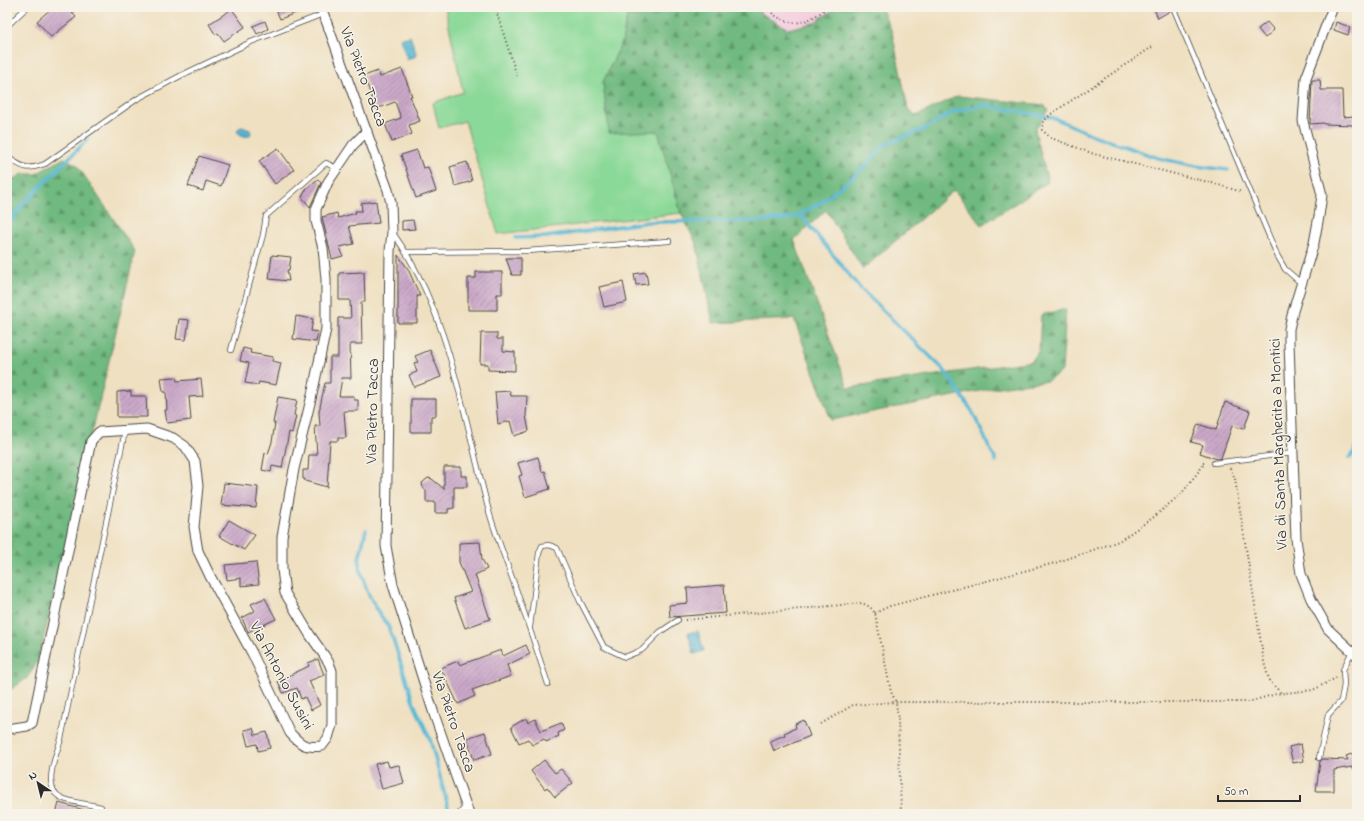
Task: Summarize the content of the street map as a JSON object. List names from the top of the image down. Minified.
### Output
{"streets":{"street":["Via Pietro Tacca","Via di Santa Margherita a Montici","Via Antonio Susini"]},"crossings":[["Via Pietro Tacca","Via Antonio Susini"]],"scale_bar":"50 m","north":"top left"}
